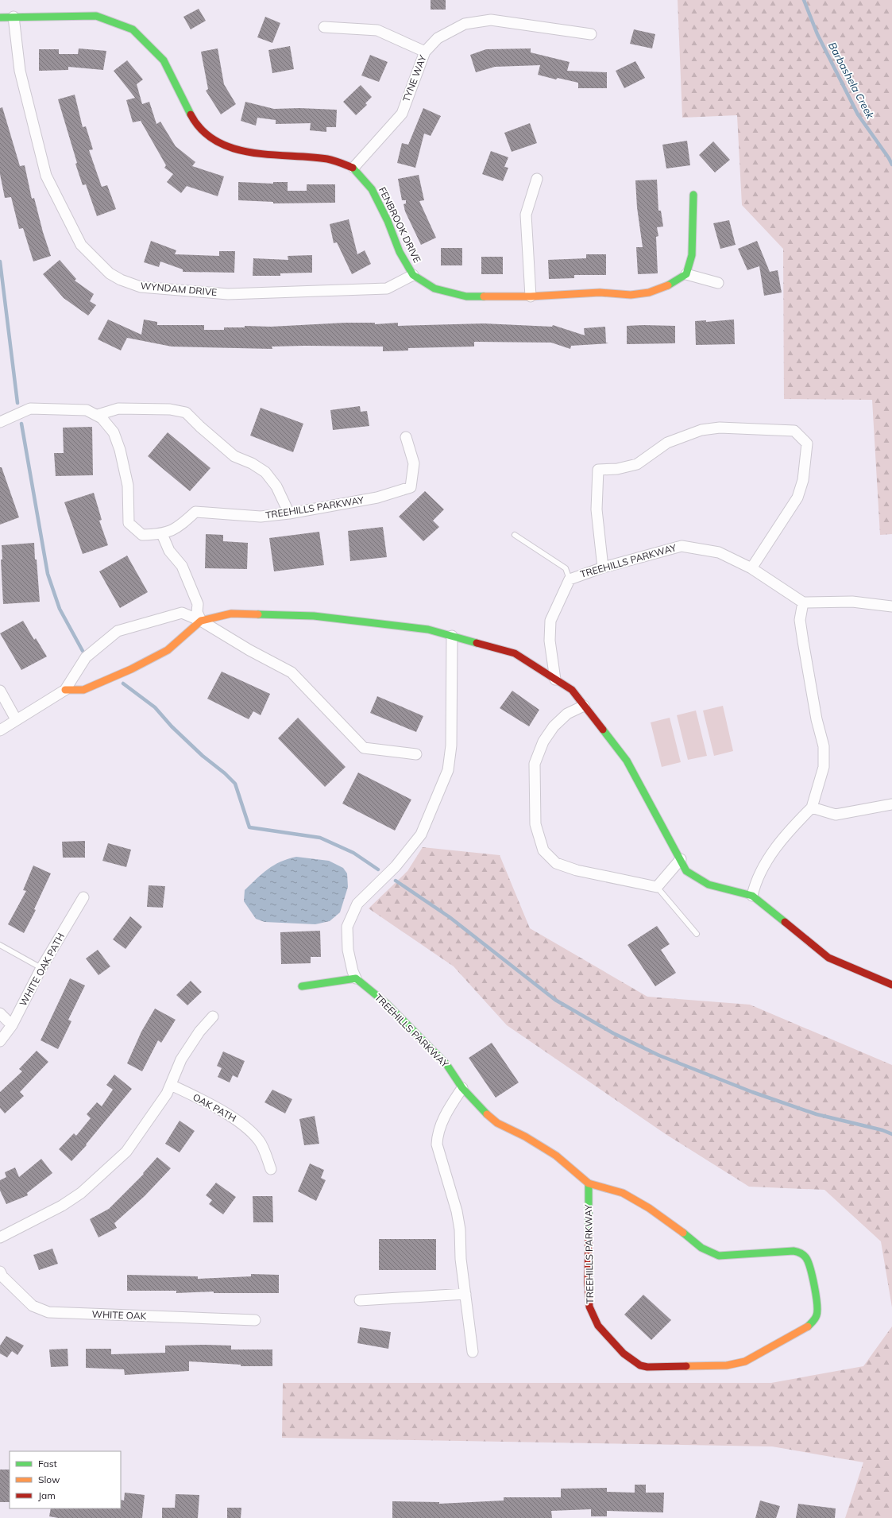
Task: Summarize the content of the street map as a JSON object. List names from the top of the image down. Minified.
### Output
{"streets":{"street":["TYNE WAY","FENBROOK DRIVE","WYNDAM DRIVE","TREEHILLS PARKWAY","WHITE OAK PATH","OAK PATH","WHITE OAK"]},"crossings":[["TYNE WAY","FENBROOK DRIVE"],["FENBROOK DRIVE","WYNDAM DRIVE"]],"water":["Barbashela Creek"],"legend":["Fast","Slow","Jam"]}
